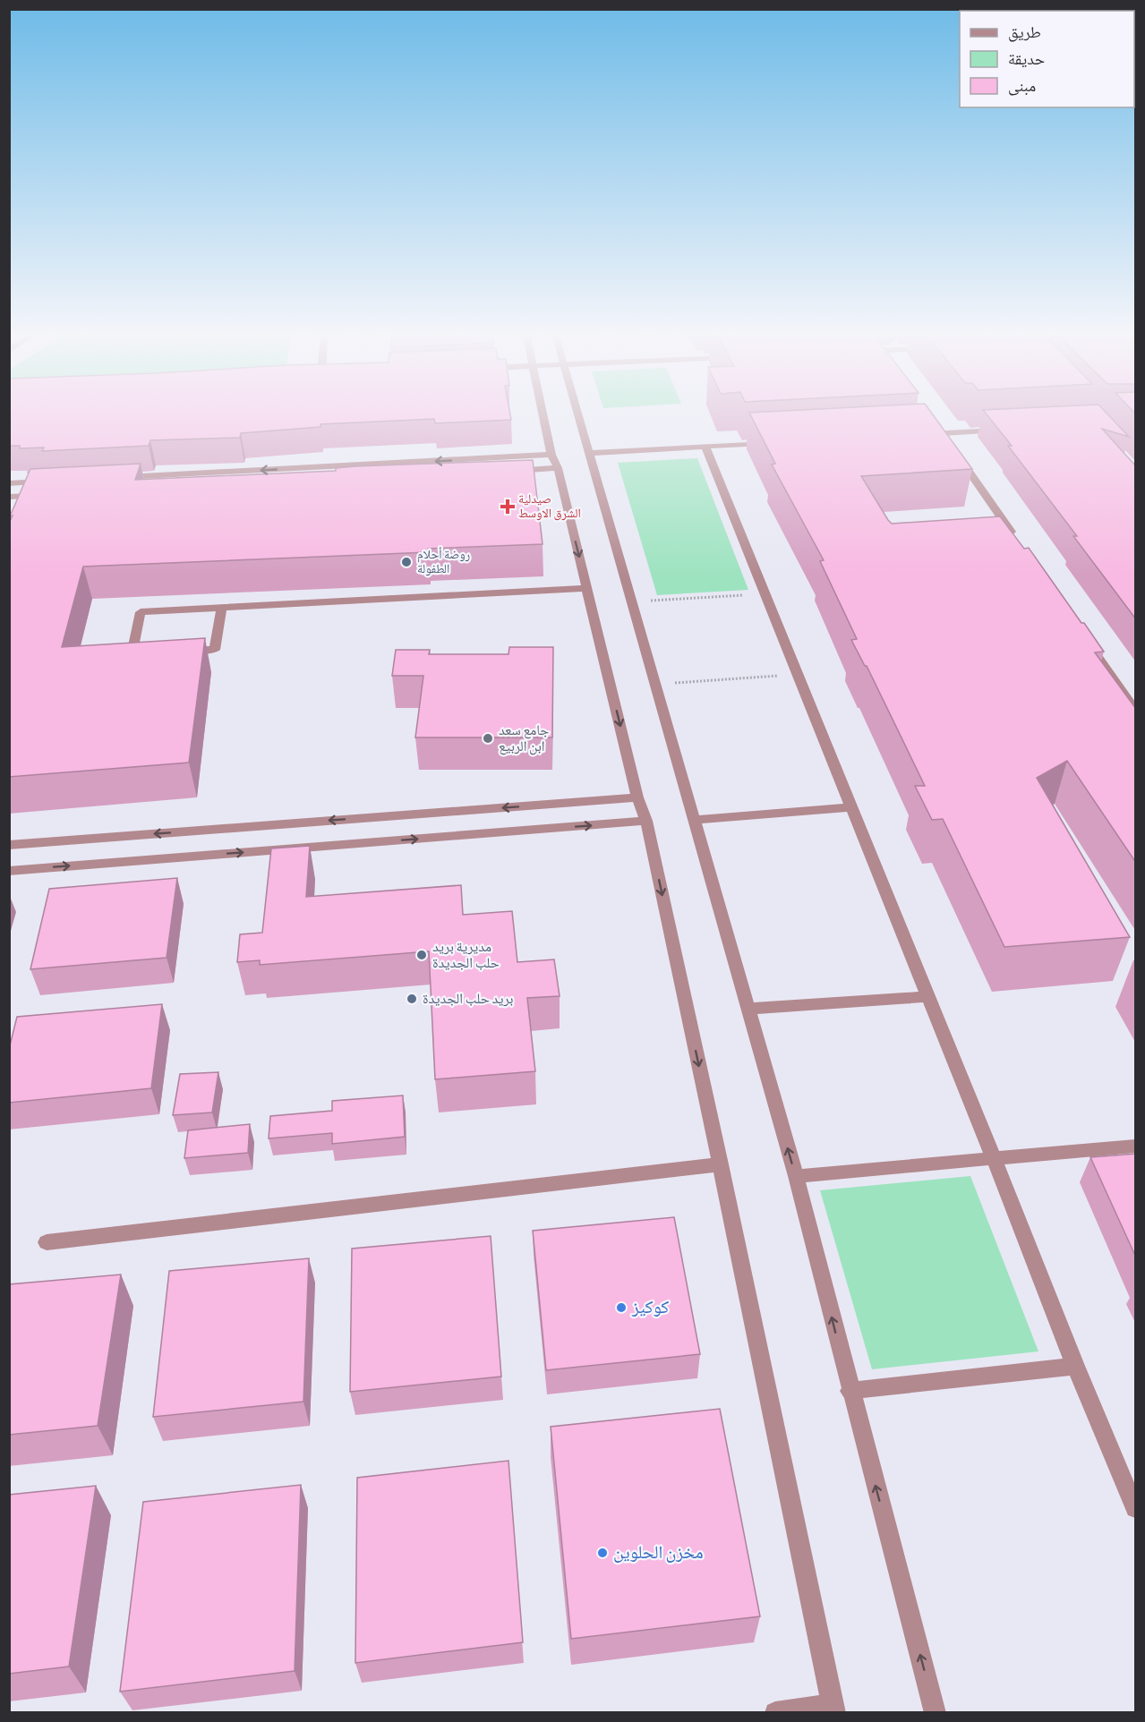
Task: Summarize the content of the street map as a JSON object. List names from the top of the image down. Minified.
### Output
{"places":{"health":["صيدلية الشرق الاوسط"],"other":["روضة أحلام الطفولة","جامع سعد ابن الربيع","مديرية بريد حلب الجديدة","بريد حلب الجديدة","كوكيز","مخزن الحلوين"]},"legend":["طريق","حديقة","مبنى"]}
